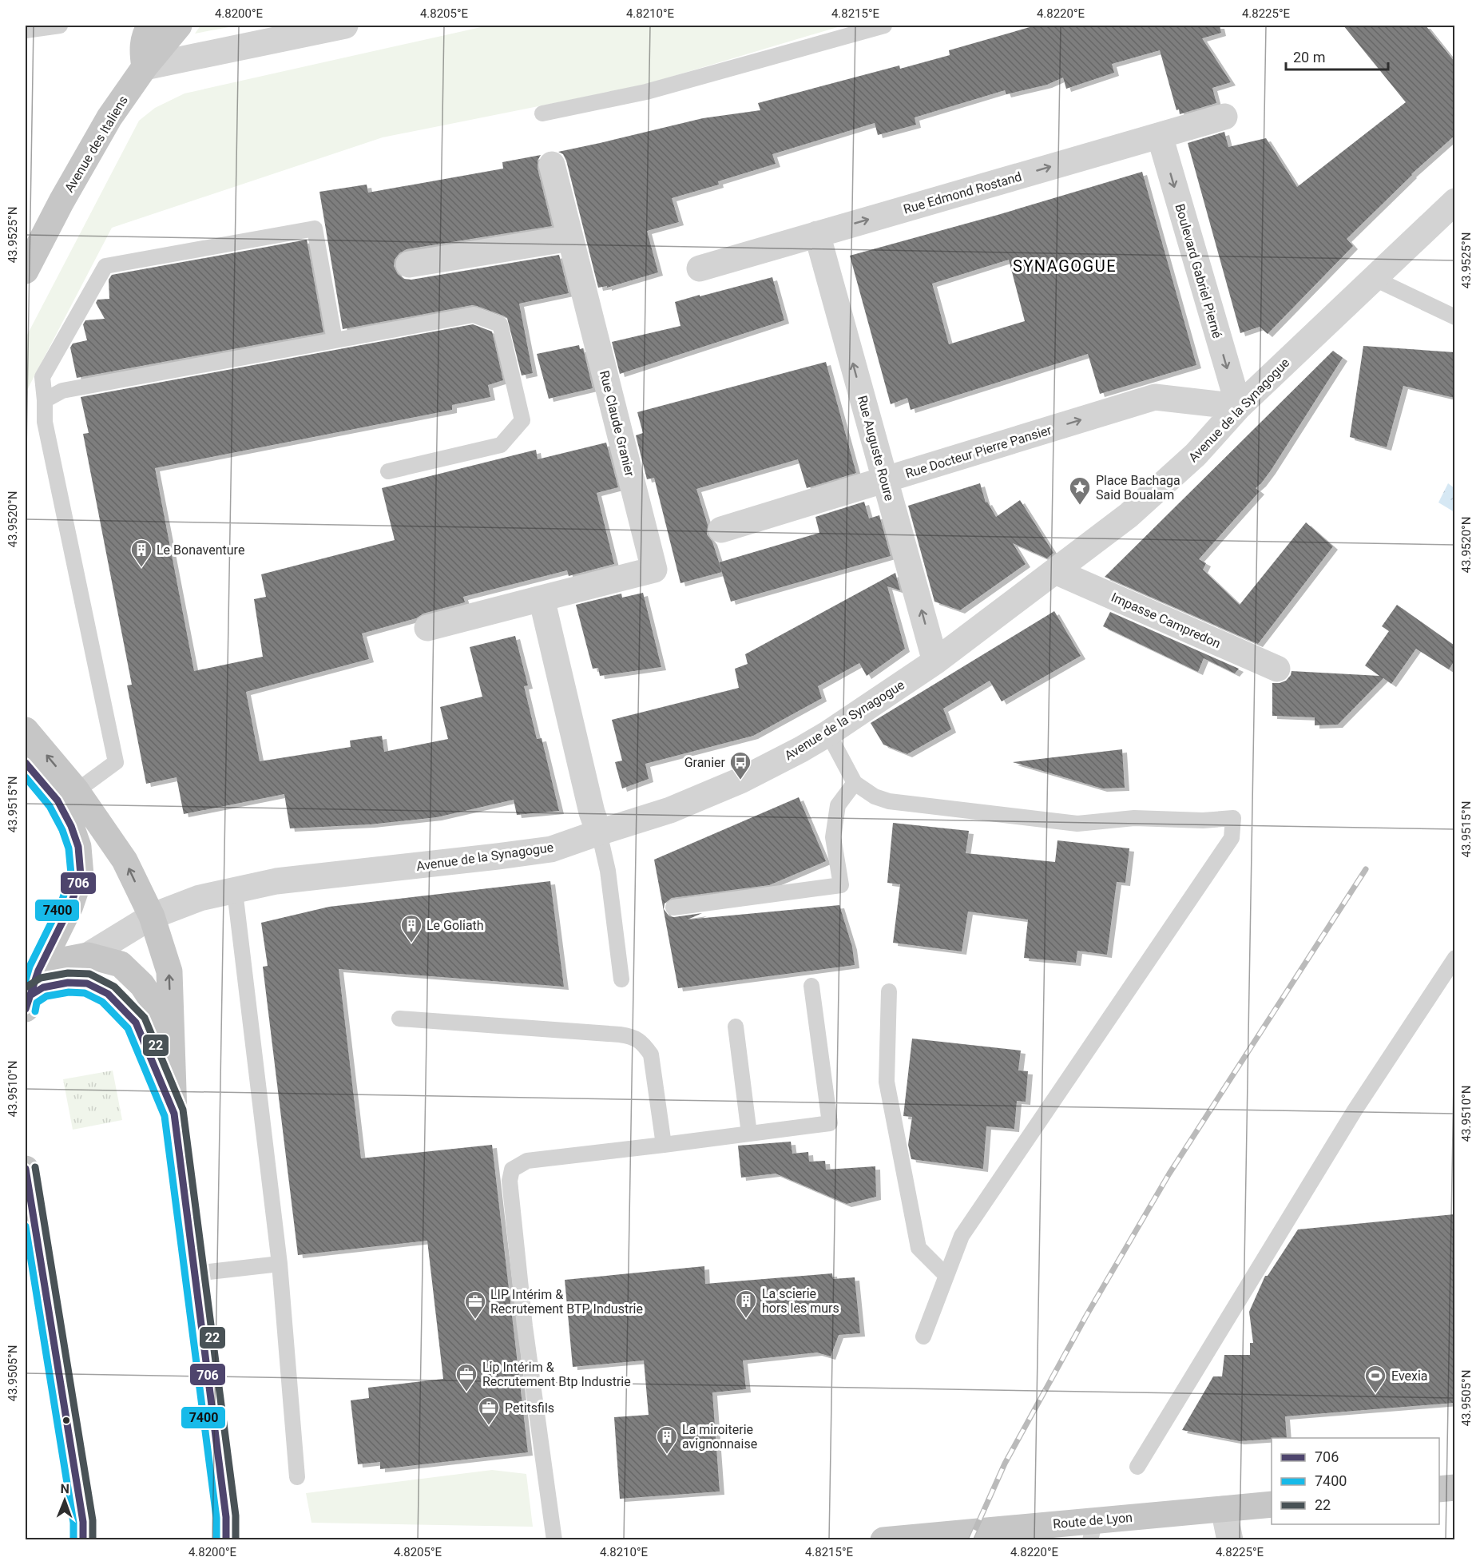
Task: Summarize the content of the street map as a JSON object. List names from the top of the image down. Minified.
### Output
{"streets":{"main road":["Avenue des Italiens","Route de Lyon"],"street":["Rue Edmond Rostand","Boulevard Gabriel Pierné","Avenue de la Synagogue","Rue Claude Granier","Rue Auguste Roure","Rue Docteur Pierre Pansier","Impasse Campredon"]},"crossings":[["Rue Edmond Rostand","Boulevard Gabriel Pierné"],["Rue Edmond Rostand","Rue Auguste Roure"],["Boulevard Gabriel Pierné","Avenue de la Synagogue"],["Boulevard Gabriel Pierné","Rue Docteur Pierre Pansier"],["Avenue de la Synagogue","Rue Auguste Roure"],["Avenue de la Synagogue","Rue Docteur Pierre Pansier"],["Avenue de la Synagogue","Impasse Campredon"],["Rue Auguste Roure","Rue Docteur Pierre Pansier"]],"one_way":["Rue Edmond Rostand","Boulevard Gabriel Pierné","Rue Auguste Roure","Rue Docteur Pierre Pansier"],"districts":["SYNAGOGUE"],"places":{"place":["Place Bachaga Said Boualam"],"building":["Le Bonaventure","Le Goliath","La scierie hors les murs","La miroiterie avignonnaise"],"bus stop":["Granier"],"office":["LIP Intérim & Recrutement BTP Industrie","Lip Intérim & Recrutement Btp Industrie","Petitsfils"],"sports":["Evexia"]},"lines":["transit line 706","transit line 7400","transit line 22"],"legend":["706","7400","22"],"scale_bar":"20 m","north":"top","coordinates":["4.8200°E","4.8205°E","4.8210°E","4.8215°E","4.8220°E","4.8225°E","43.9525°N","43.9520°N","43.9515°N","43.9510°N","43.9505°N"]}
